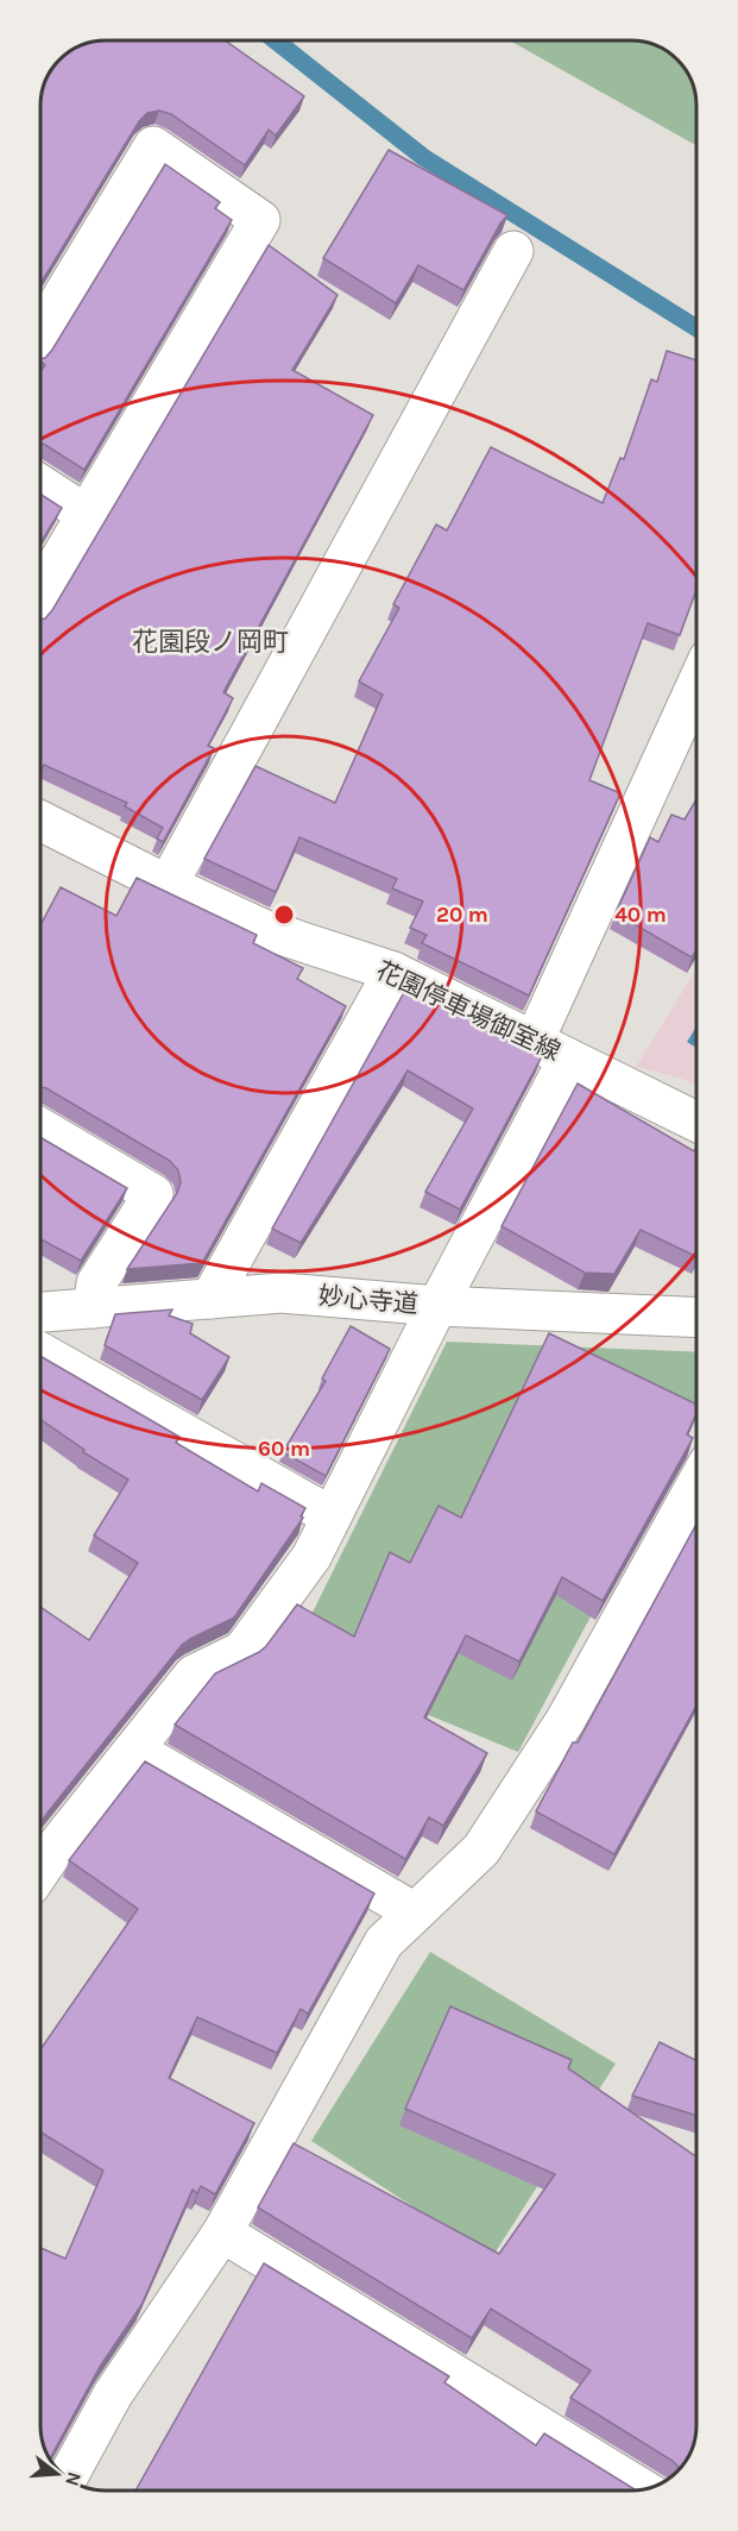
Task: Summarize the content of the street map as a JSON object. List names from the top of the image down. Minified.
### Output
{"streets":{"main road":["花園停車場御室線","妙心寺道"]},"districts":["花園段ノ岡町"],"north":"right","rings":["20 m","40 m","60 m"]}
